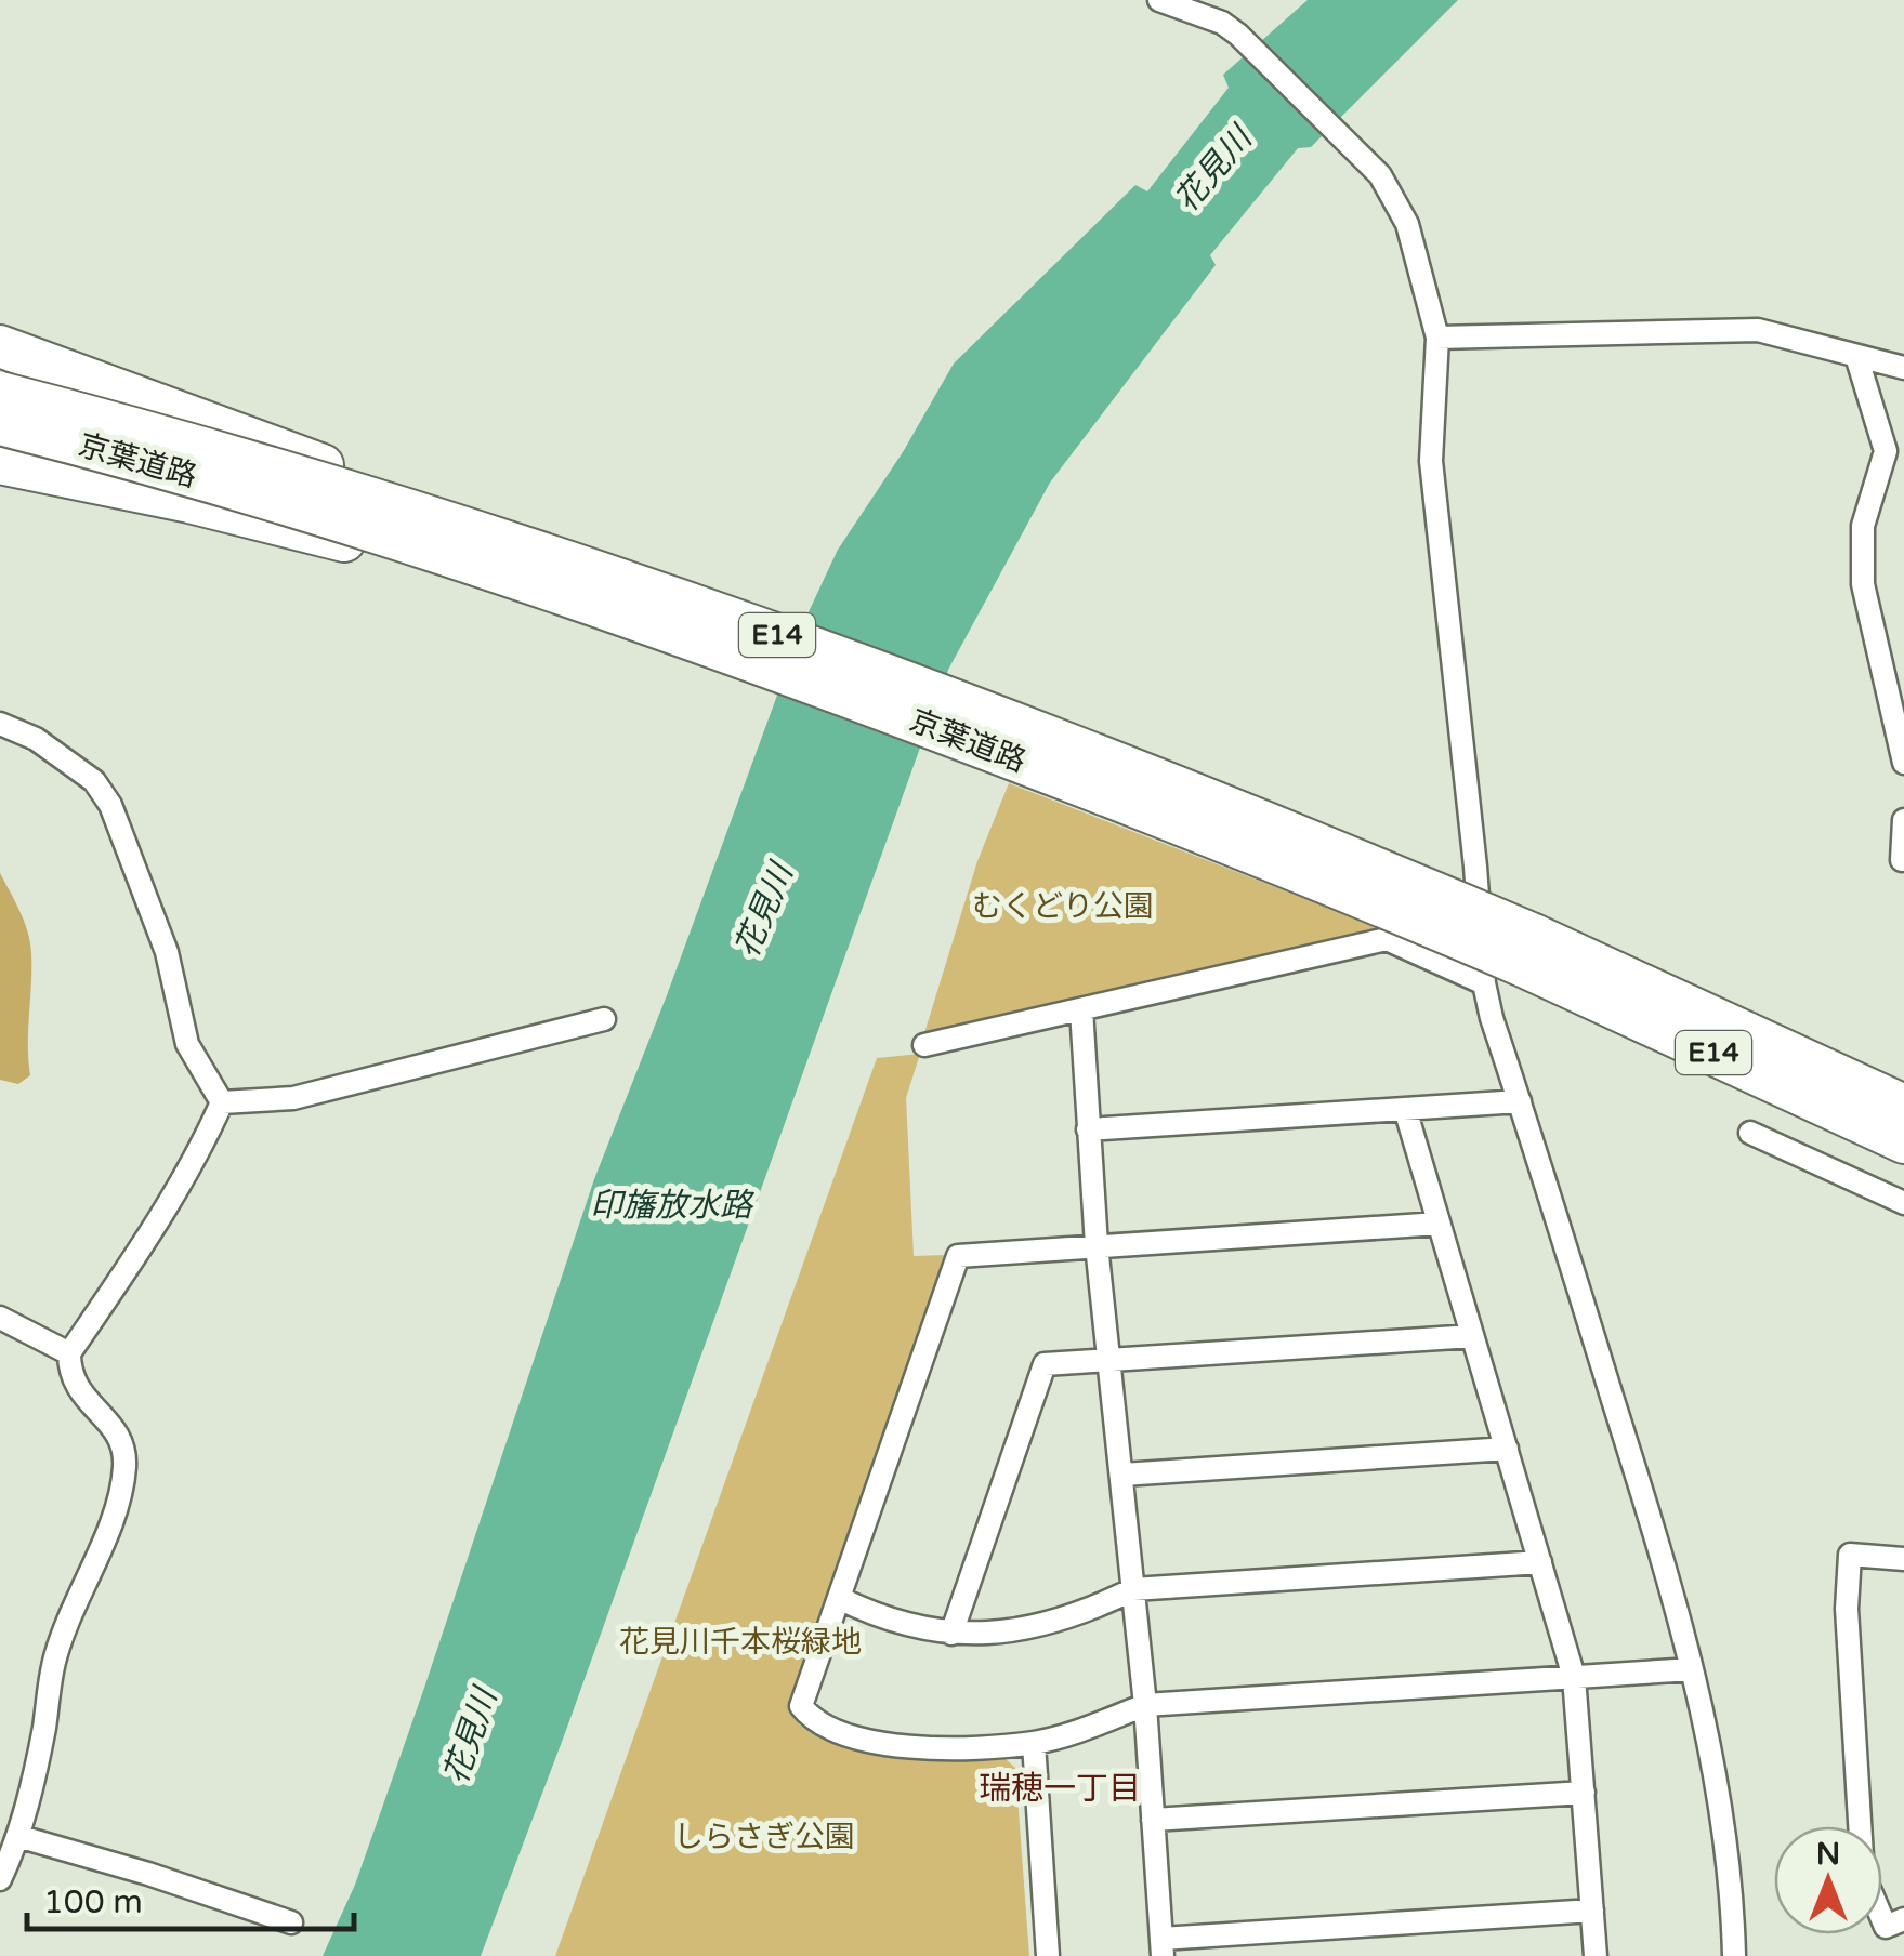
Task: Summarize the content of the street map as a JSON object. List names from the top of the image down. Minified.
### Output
{"streets":{"highway":["京葉道路","E14"]},"districts":["瑞穂一丁目"],"water":["花見川","印旛放水路"],"parks":["むくどり公園","花見川千本桜緑地","しらさぎ公園"],"scale_bar":"100 m","north":"top"}
